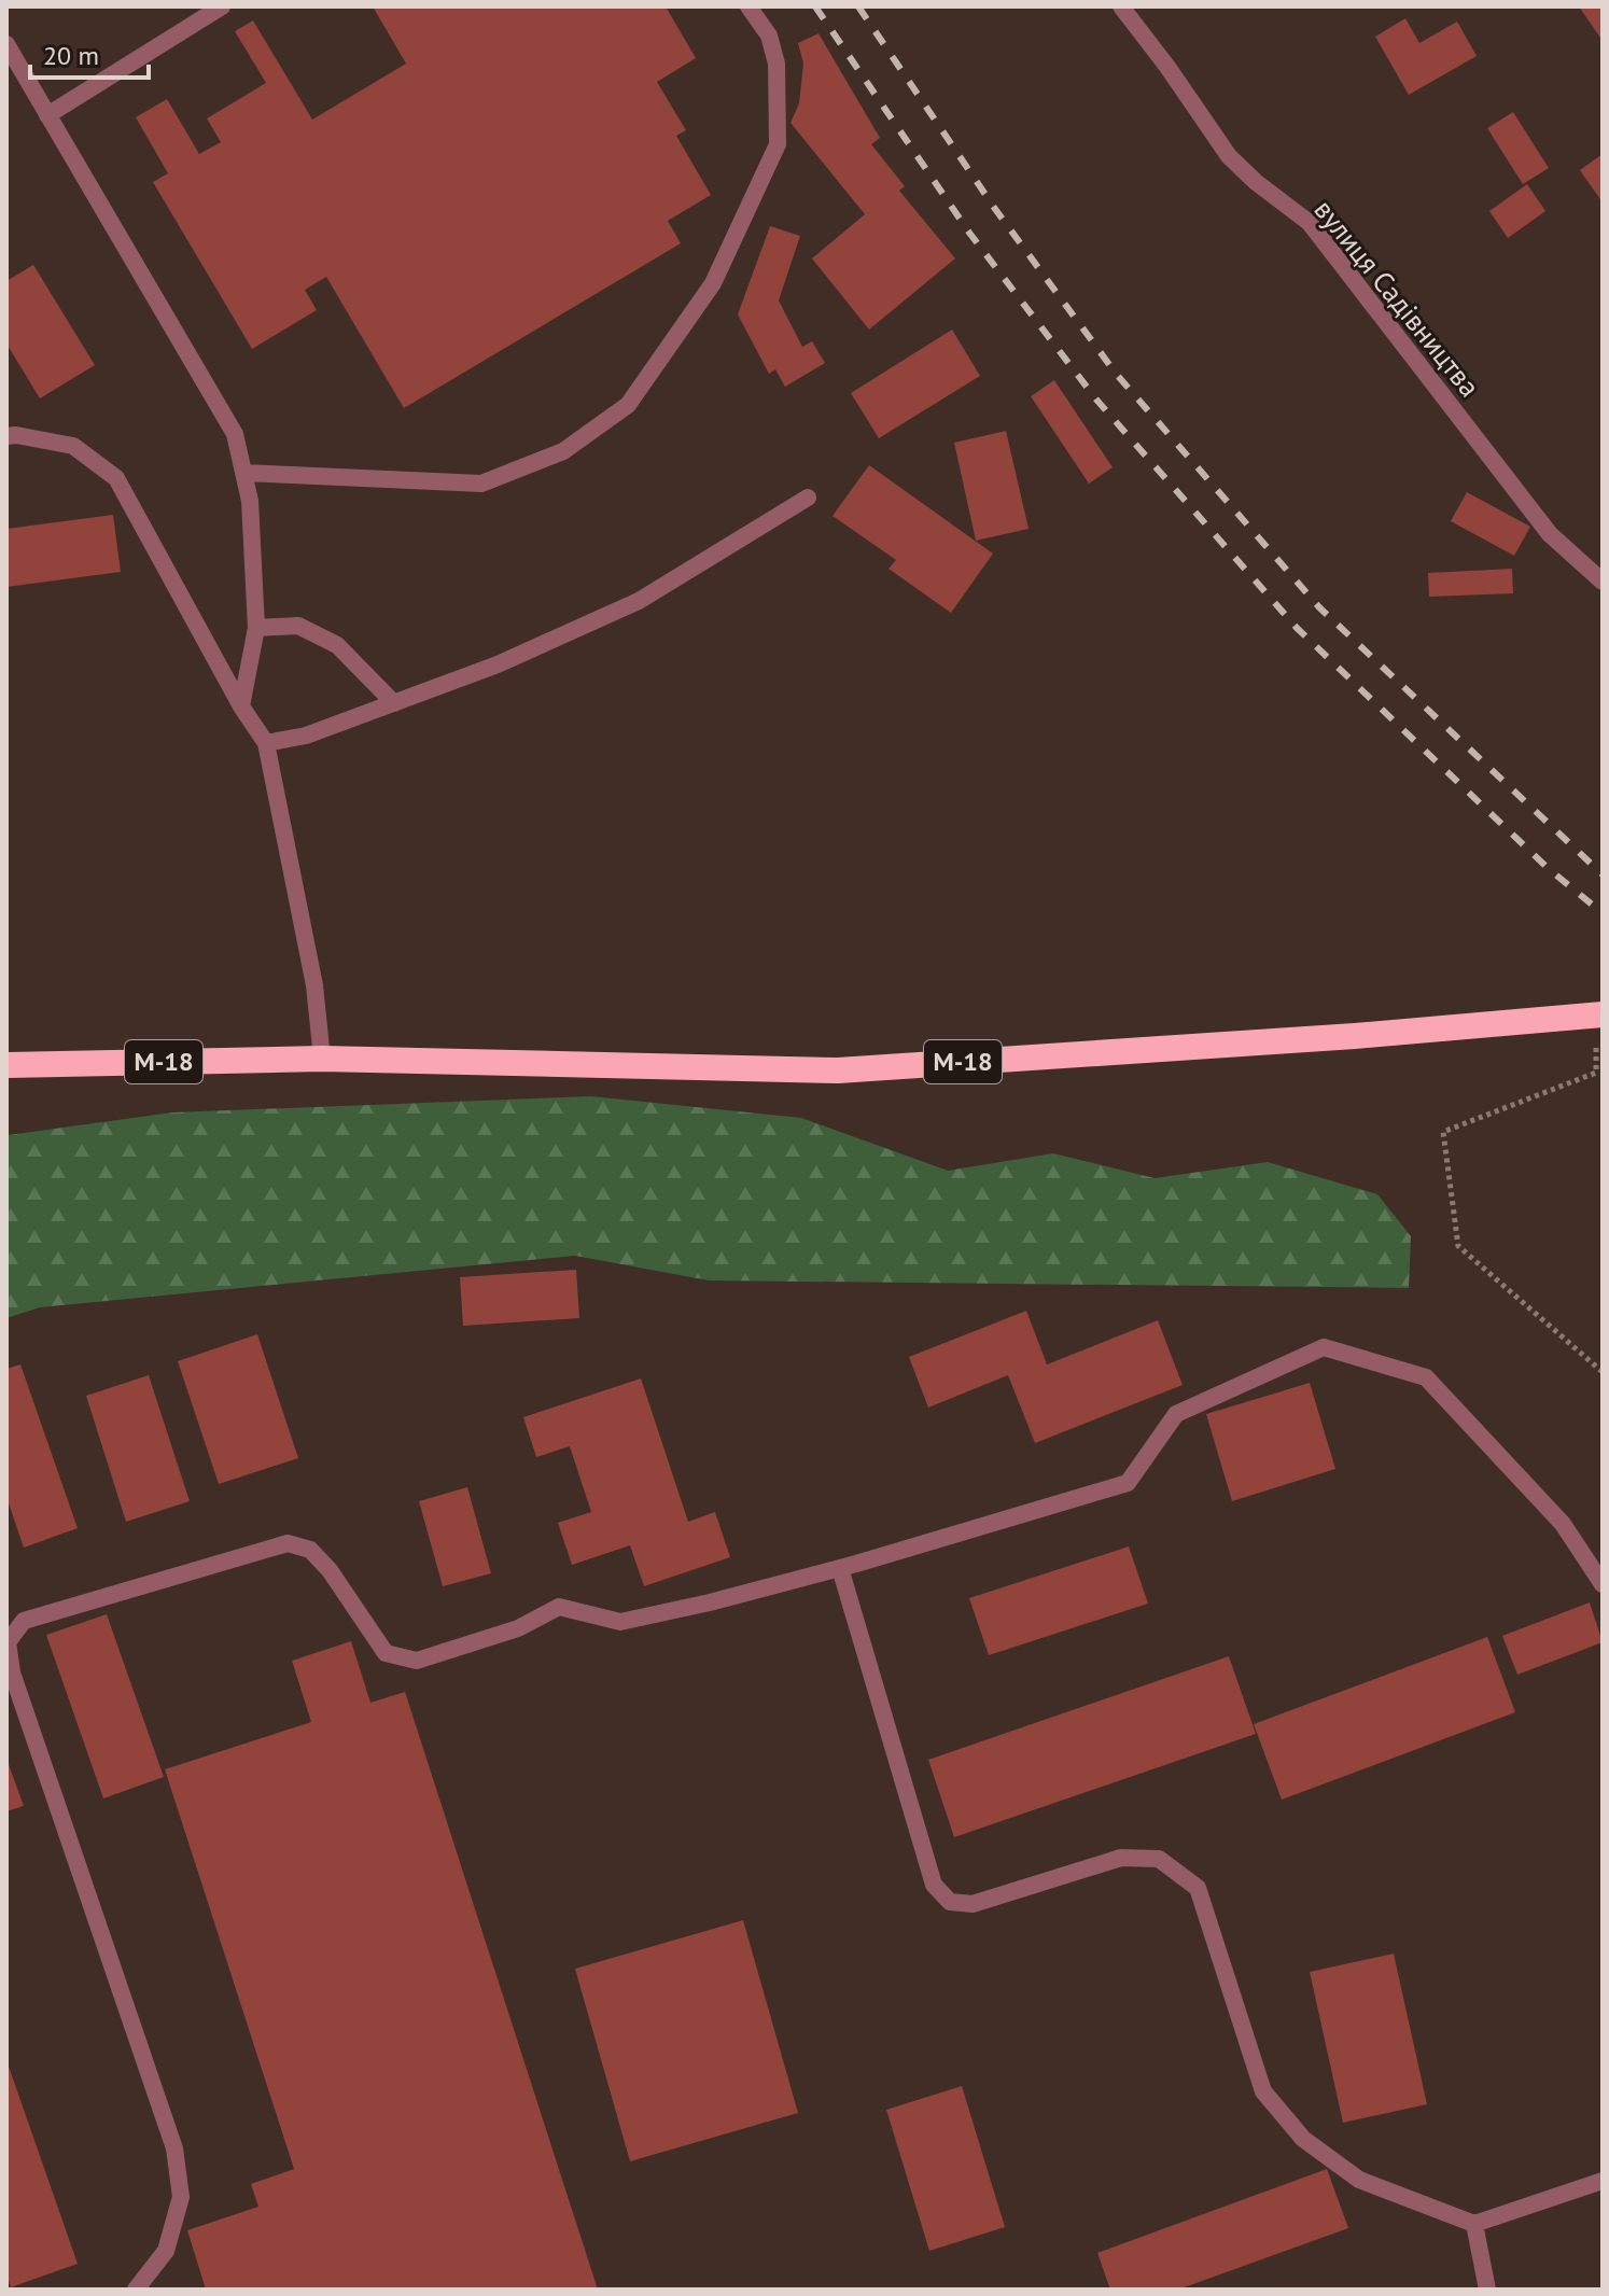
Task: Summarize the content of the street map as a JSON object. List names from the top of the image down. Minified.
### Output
{"streets":{"highway":["М-18"],"street":["вулиця Садівництва"]},"scale_bar":"20 m"}
